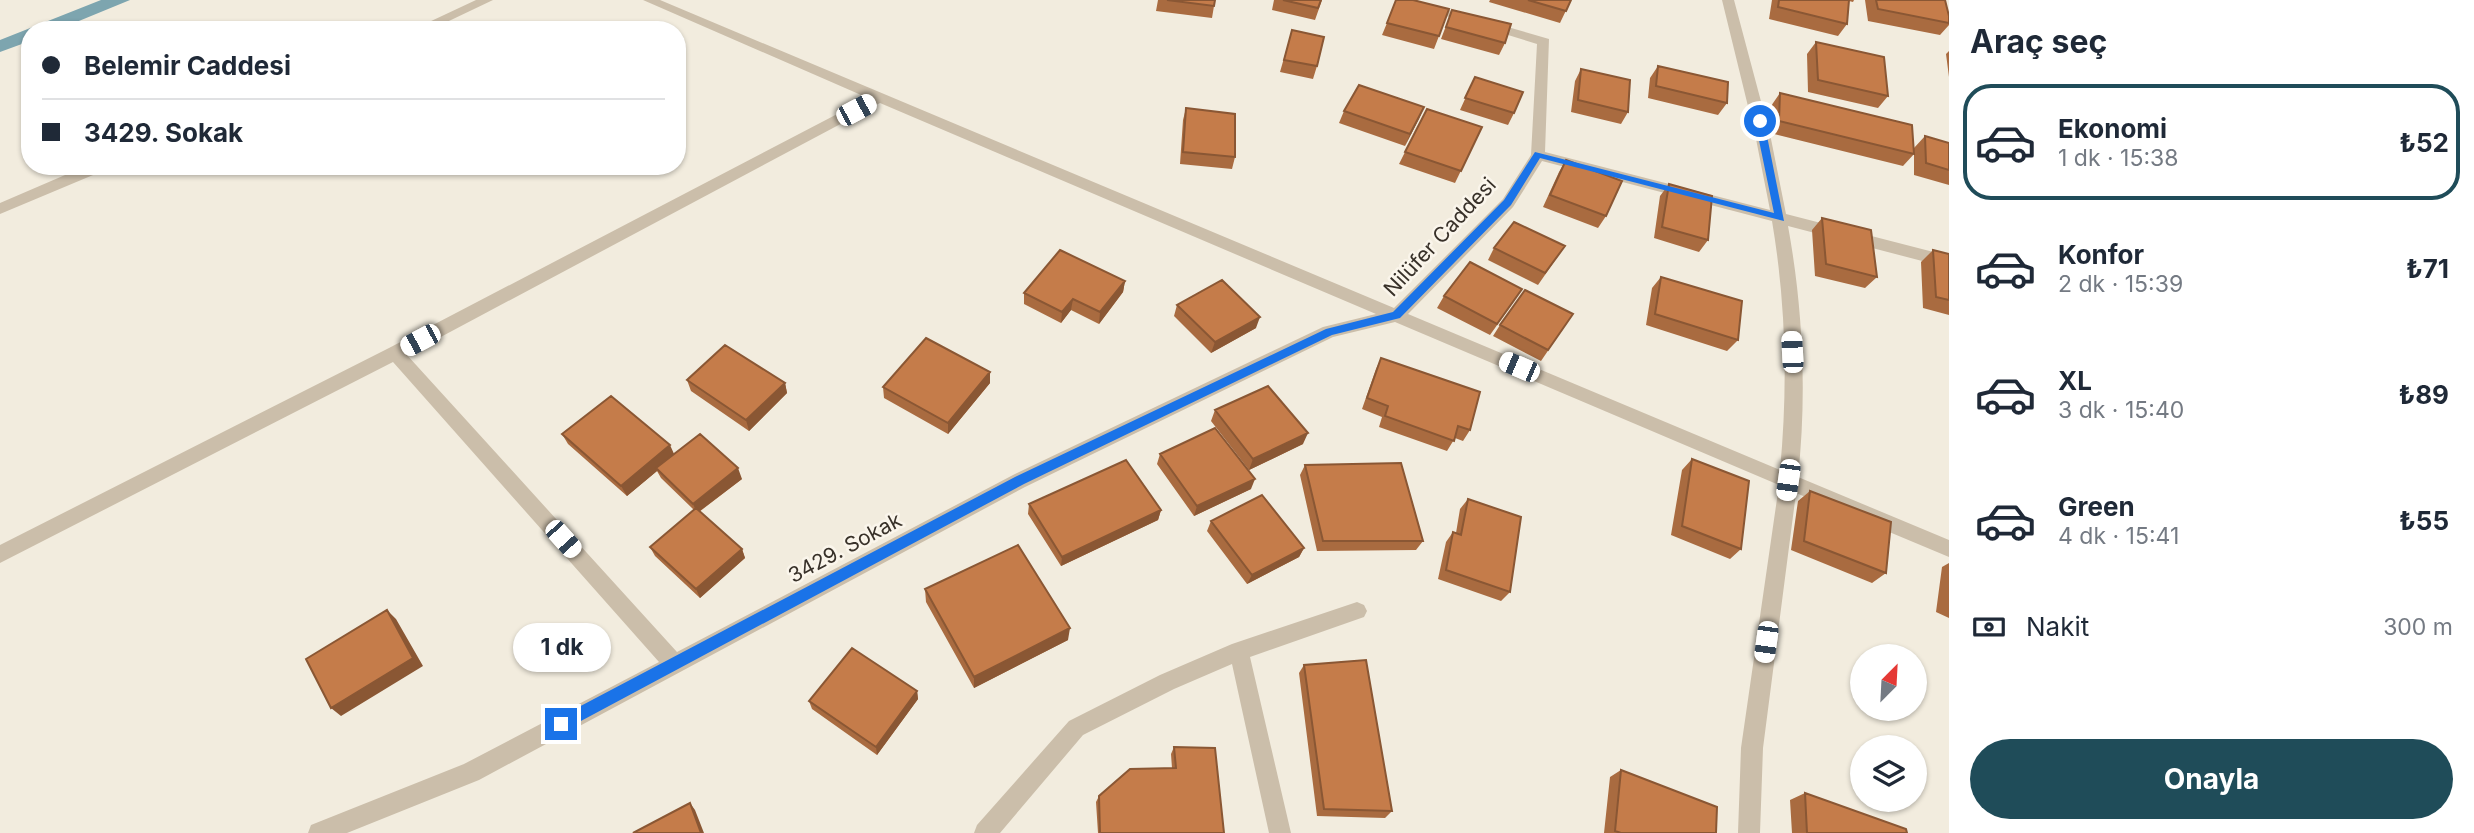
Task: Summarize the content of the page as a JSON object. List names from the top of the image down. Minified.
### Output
{"streets":{"street":["Nilüfer Caddesi","3429. Sokak"]},"crossings":[["Nilüfer Caddesi","3429. Sokak"]],"north":"top right","page":{"heading":"Araç seç","banner":["Belemir Caddesi","3429. Sokak"],"list":[{"name":"Ekonomi","note":"1 dk · 15:38","value":"₺52"},{"name":"Konfor","note":"2 dk · 15:39","value":"₺71"},{"name":"XL","note":"3 dk · 15:40","value":"₺89"},{"name":"Green","note":"4 dk · 15:41","value":"₺55"}],"pay":["Nakit","300 m"],"bubble":"1 dk","buttons":"Onayla"}}
